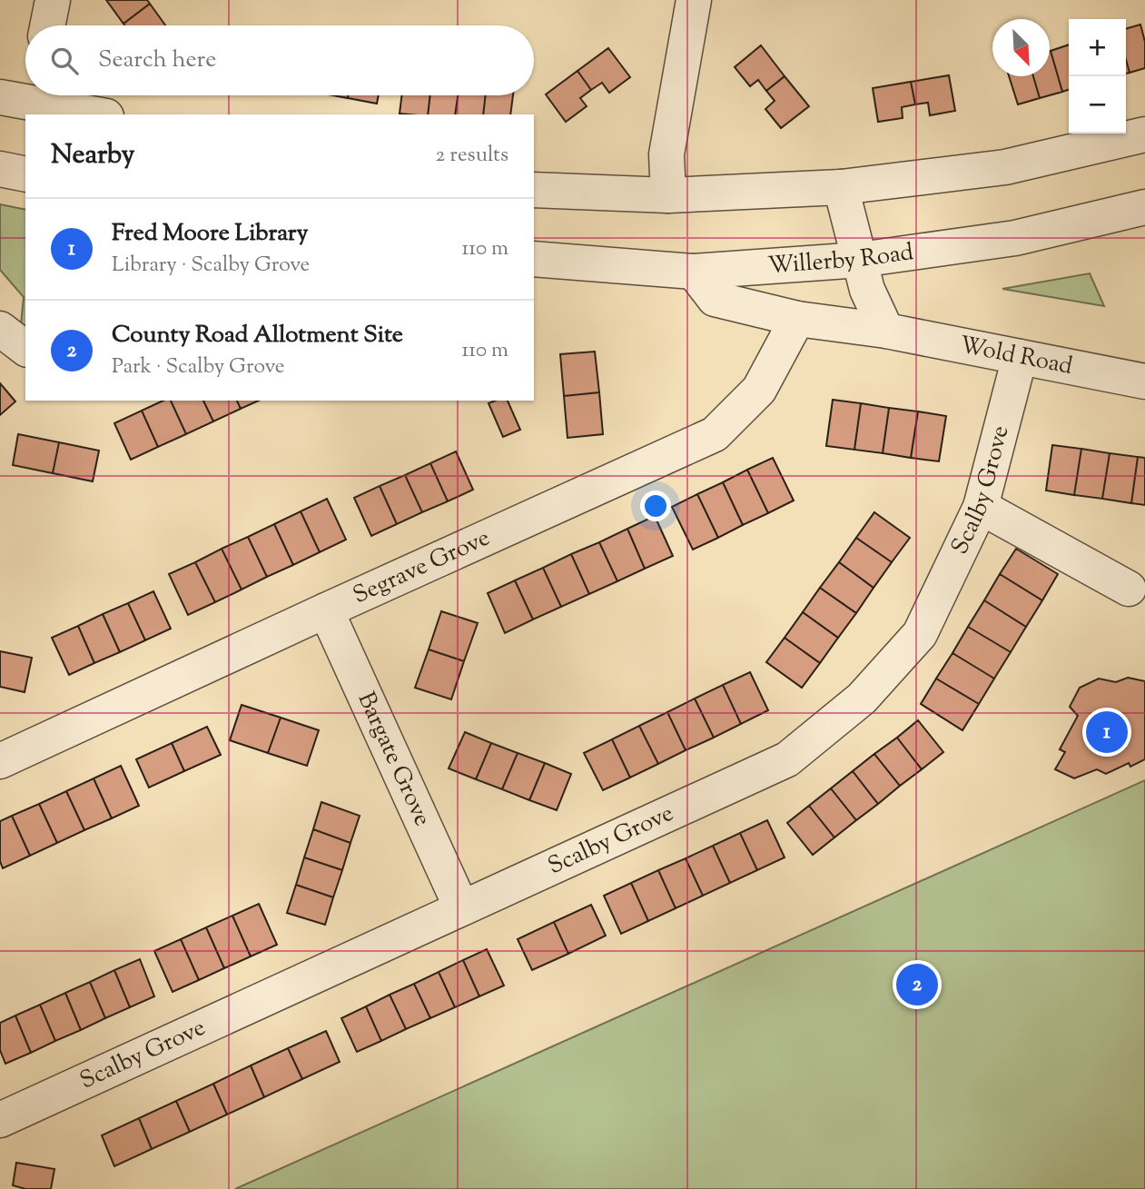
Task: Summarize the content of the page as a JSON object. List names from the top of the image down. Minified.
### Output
{"streets":{"street":["Willerby Road","Wold Road","Scalby Grove","Segrave Grove","Bargate Grove"]},"crossings":[["Willerby Road","Wold Road"],["Wold Road","Scalby Grove"],["Wold Road","Segrave Grove"],["Scalby Grove","Bargate Grove"],["Segrave Grove","Bargate Grove"]],"north":"bottom right","page":{"map_buttons":["+","−"],"search":"Search here","heading":["Nearby","2 results"],"list":[{"mark":"1","name":"Fred Moore Library","note":"Library · Scalby Grove","value":"110 m"},{"mark":"2","name":"County Road Allotment Site","note":"Park · Scalby Grove","value":"110 m"}],"pins":["1","2"]}}
